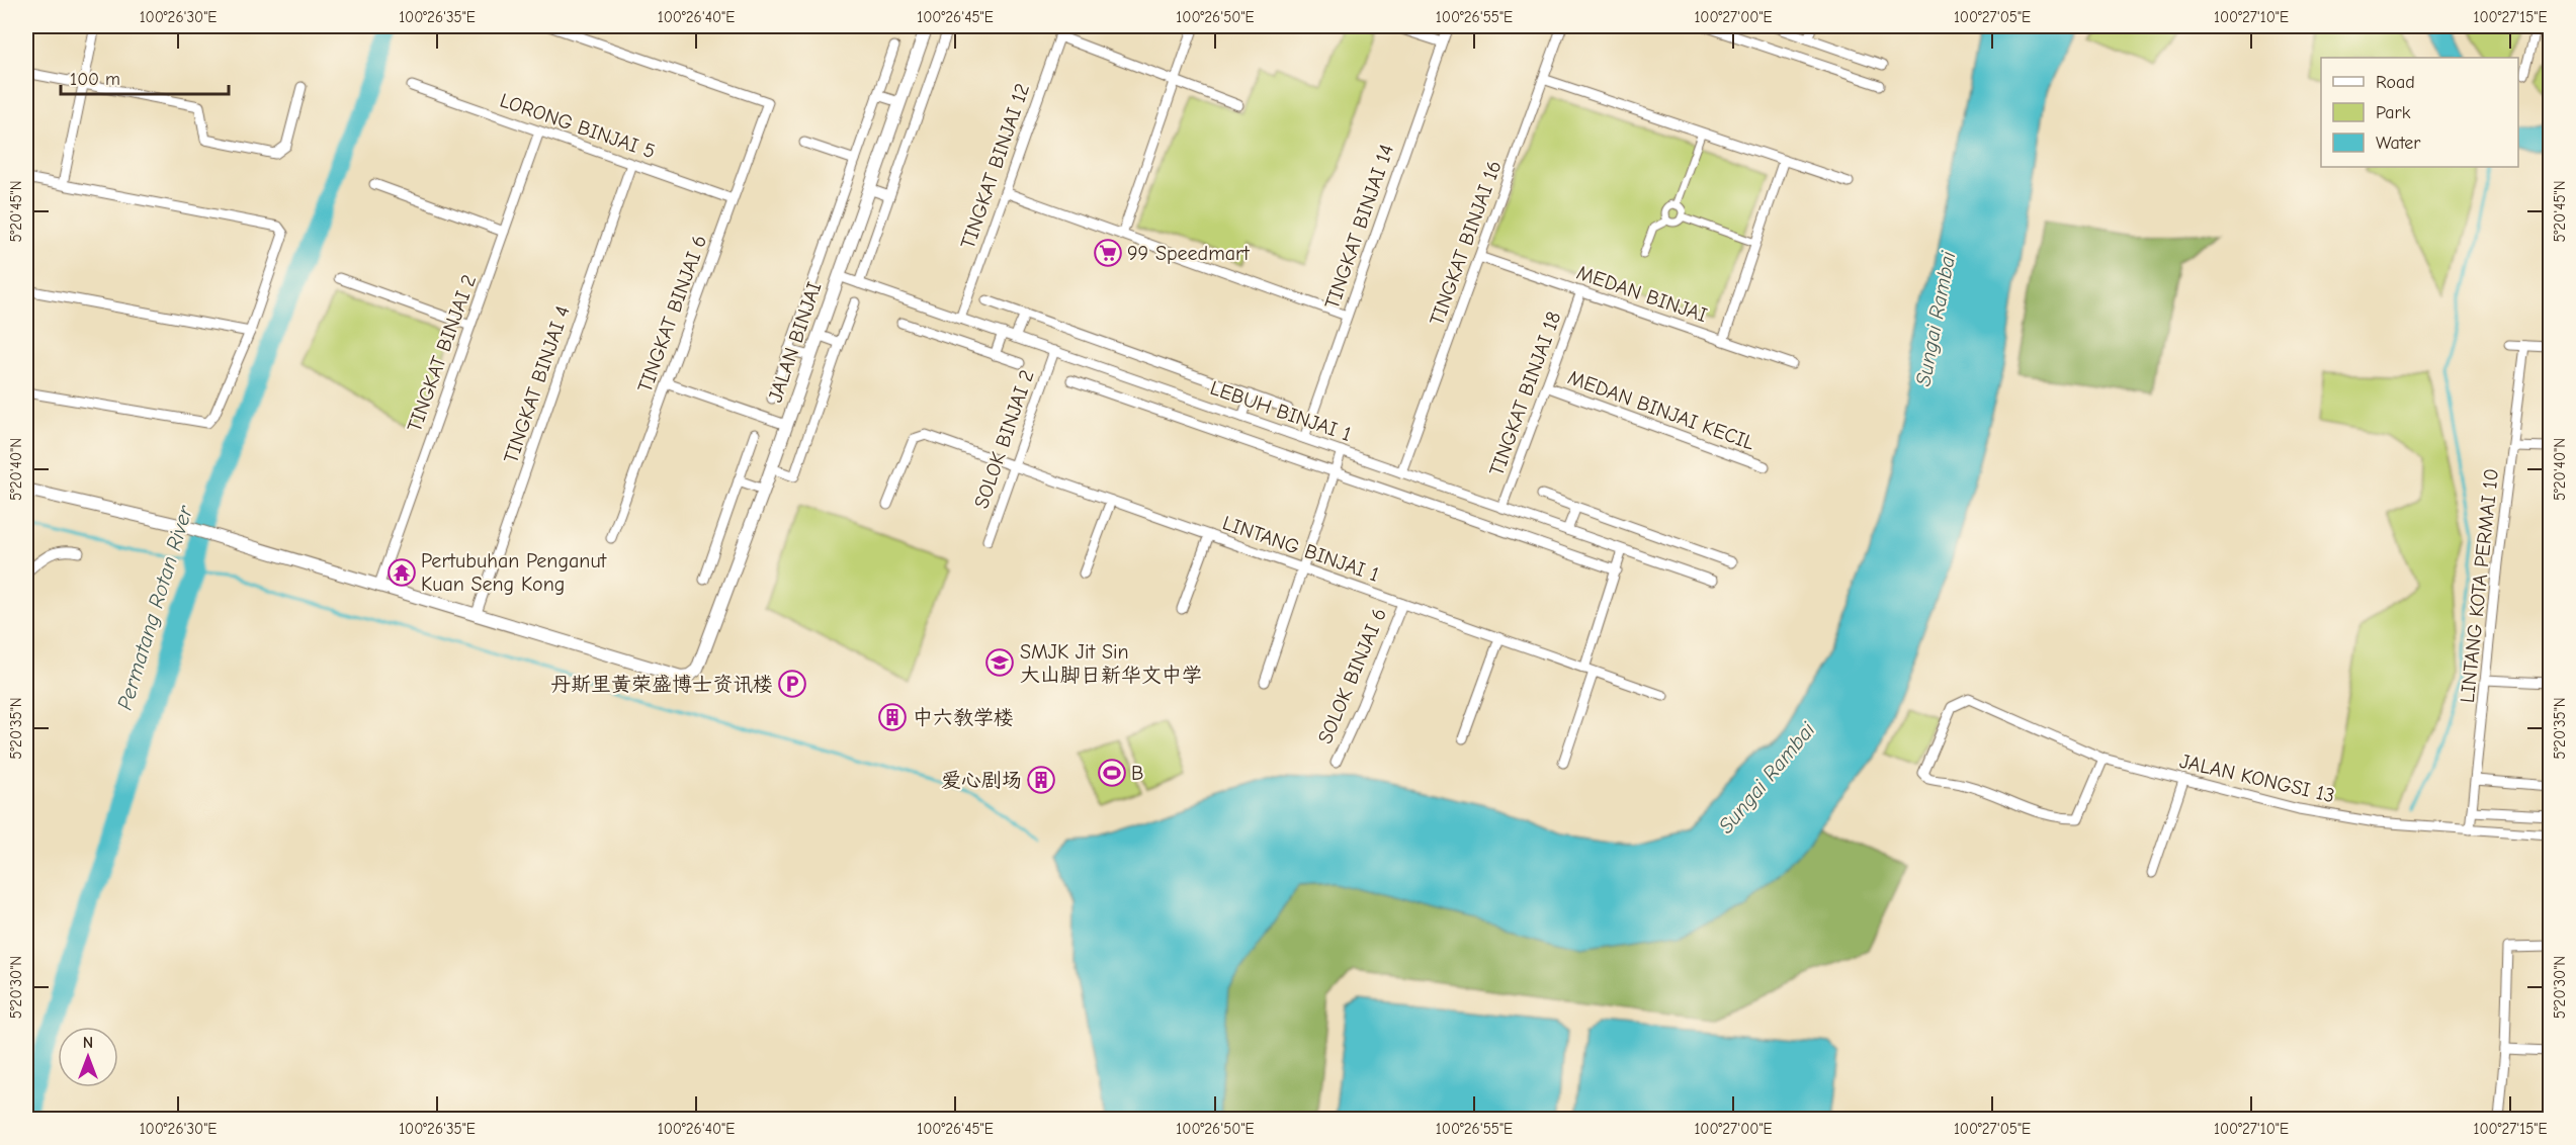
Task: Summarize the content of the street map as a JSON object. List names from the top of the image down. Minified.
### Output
{"streets":{"street":["LORONG BINJAI 5","TINGKAT BINJAI 12","TINGKAT BINJAI 14","TINGKAT BINJAI 16","MEDAN BINJAI","TINGKAT BINJAI 6","JALAN BINJAI","TINGKAT BINJAI 2","TINGKAT BINJAI 4","TINGKAT BINJAI 18","MEDAN BINJAI KECIL","LEBUH BINJAI 1","SOLOK BINJAI 2","LINTANG BINJAI 1","LINTANG KOTA PERMAI 10","SOLOK BINJAI 6","JALAN KONGSI 13"]},"crossings":[["LORONG BINJAI 5","TINGKAT BINJAI 6"],["LORONG BINJAI 5","TINGKAT BINJAI 2"],["LORONG BINJAI 5","TINGKAT BINJAI 4"],["TINGKAT BINJAI 12","LEBUH BINJAI 1"],["TINGKAT BINJAI 14","LEBUH BINJAI 1"],["TINGKAT BINJAI 16","MEDAN BINJAI"],["TINGKAT BINJAI 16","LEBUH BINJAI 1"],["MEDAN BINJAI","TINGKAT BINJAI 18"],["JALAN BINJAI","TINGKAT BINJAI 4"],["JALAN BINJAI","LEBUH BINJAI 1"],["TINGKAT BINJAI 18","MEDAN BINJAI KECIL"],["TINGKAT BINJAI 18","LEBUH BINJAI 1"],["LEBUH BINJAI 1","SOLOK BINJAI 2"],["SOLOK BINJAI 2","LINTANG BINJAI 1"],["LINTANG BINJAI 1","SOLOK BINJAI 6"],["LINTANG KOTA PERMAI 10","JALAN KONGSI 13"]],"water":["Sungai Rambai","Permatang Rotan River"],"places":{"supermarket":["99 Speedmart"],"temple":["Pertubuhan Penganut Kuan Seng Kong"],"school or university":["SMJK Jit Sin 大山脚日新华文中学"],"parking":["丹斯里黄荣盛博士资讯楼"],"building":["中六教学楼","爱心剧场"],"sports":["B"]},"legend":["Road","Park","Water"],"scale_bar":"100 m","north":"top","coordinates":["100°26'30\"E","100°26'35\"E","100°26'40\"E","100°26'45\"E","100°26'50\"E","100°26'55\"E","100°27'00\"E","100°27'05\"E","100°27'10\"E","100°27'15\"E","5°20'45\"N","5°20'40\"N","5°20'35\"N","5°20'30\"N"]}
